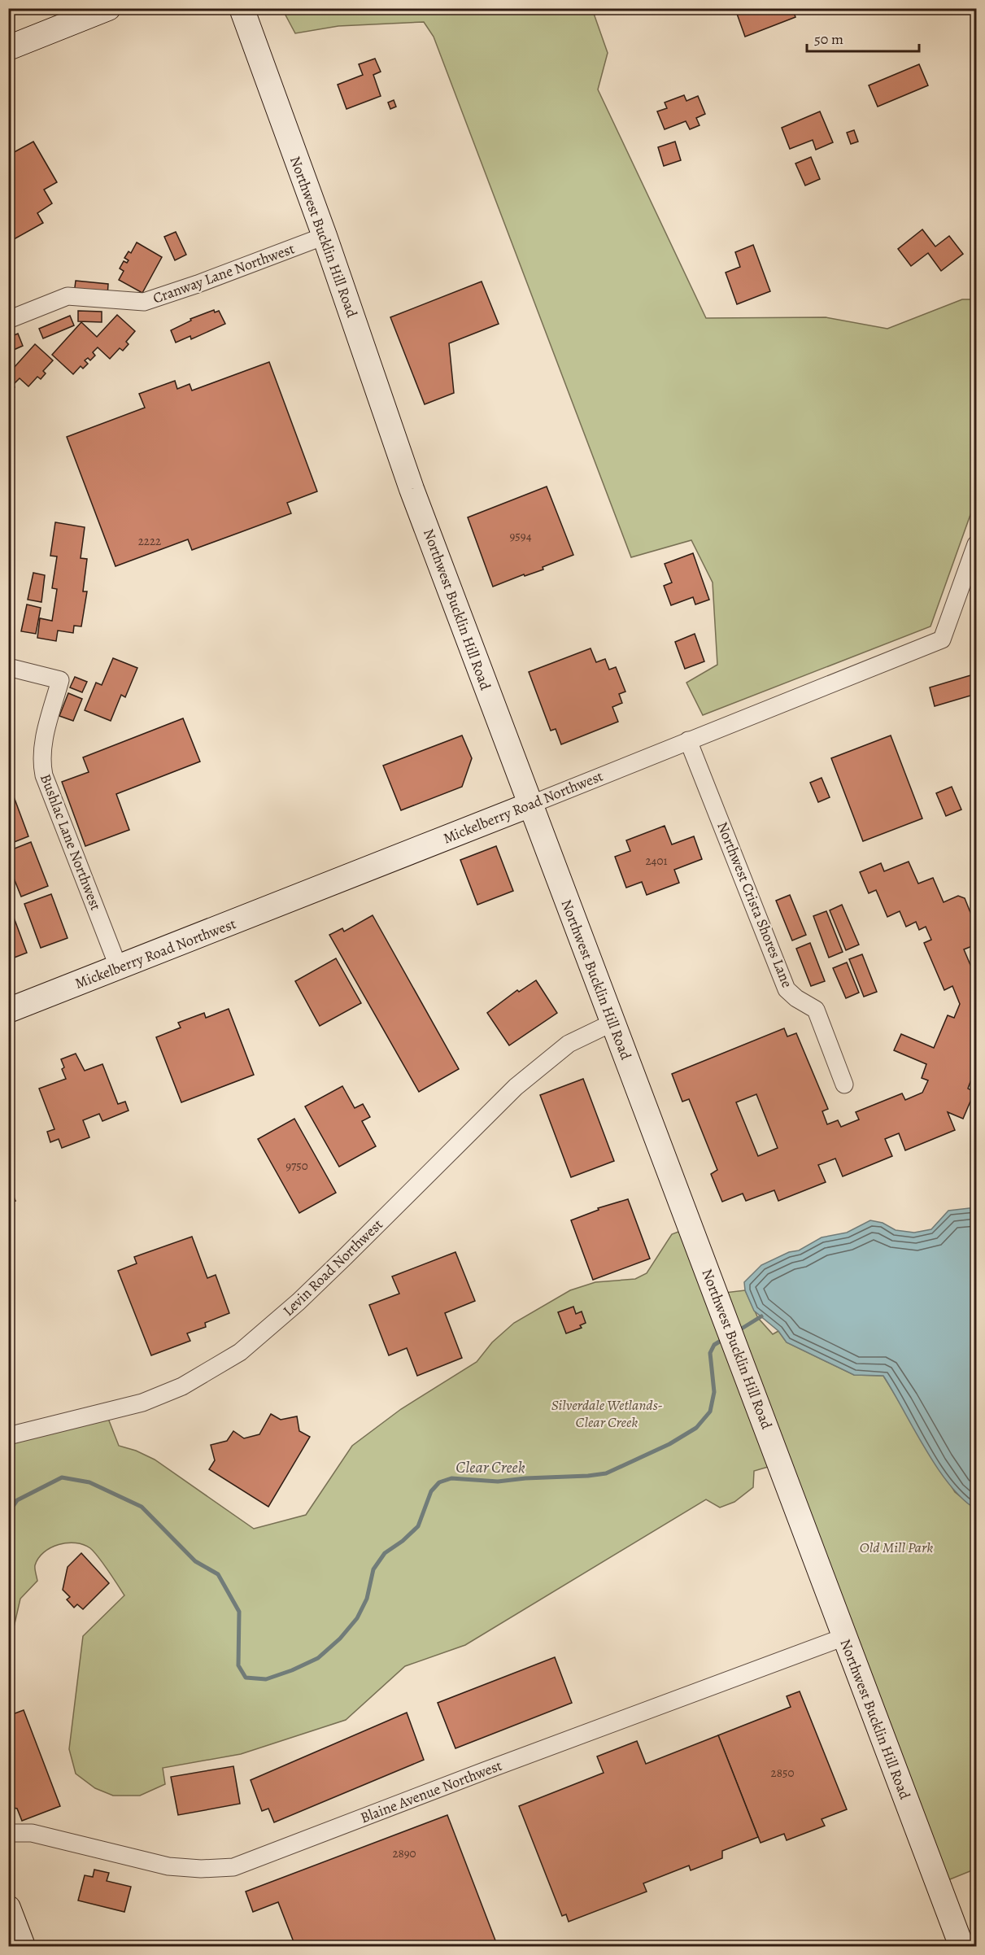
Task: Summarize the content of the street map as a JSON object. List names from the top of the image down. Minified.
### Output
{"streets":{"main road":["Northwest Bucklin Hill Road","Mickelberry Road Northwest"],"street":["Cranway Lane Northwest","Bushlac Lane Northwest","Northwest Crista Shores Lane","Levin Road Northwest","Blaine Avenue Northwest"]},"crossings":[["Northwest Bucklin Hill Road","Cranway Lane Northwest"],["Northwest Bucklin Hill Road","Mickelberry Road Northwest"],["Northwest Bucklin Hill Road","Levin Road Northwest"],["Northwest Bucklin Hill Road","Blaine Avenue Northwest"],["Mickelberry Road Northwest","Bushlac Lane Northwest"],["Mickelberry Road Northwest","Northwest Crista Shores Lane"]],"water":["Clear Creek"],"parks":["Silverdale Wetlands- Clear Creek","Old Mill Park"],"house_numbers":["9594","2222","2401","9750","2850","2890"],"scale_bar":"50 m"}
